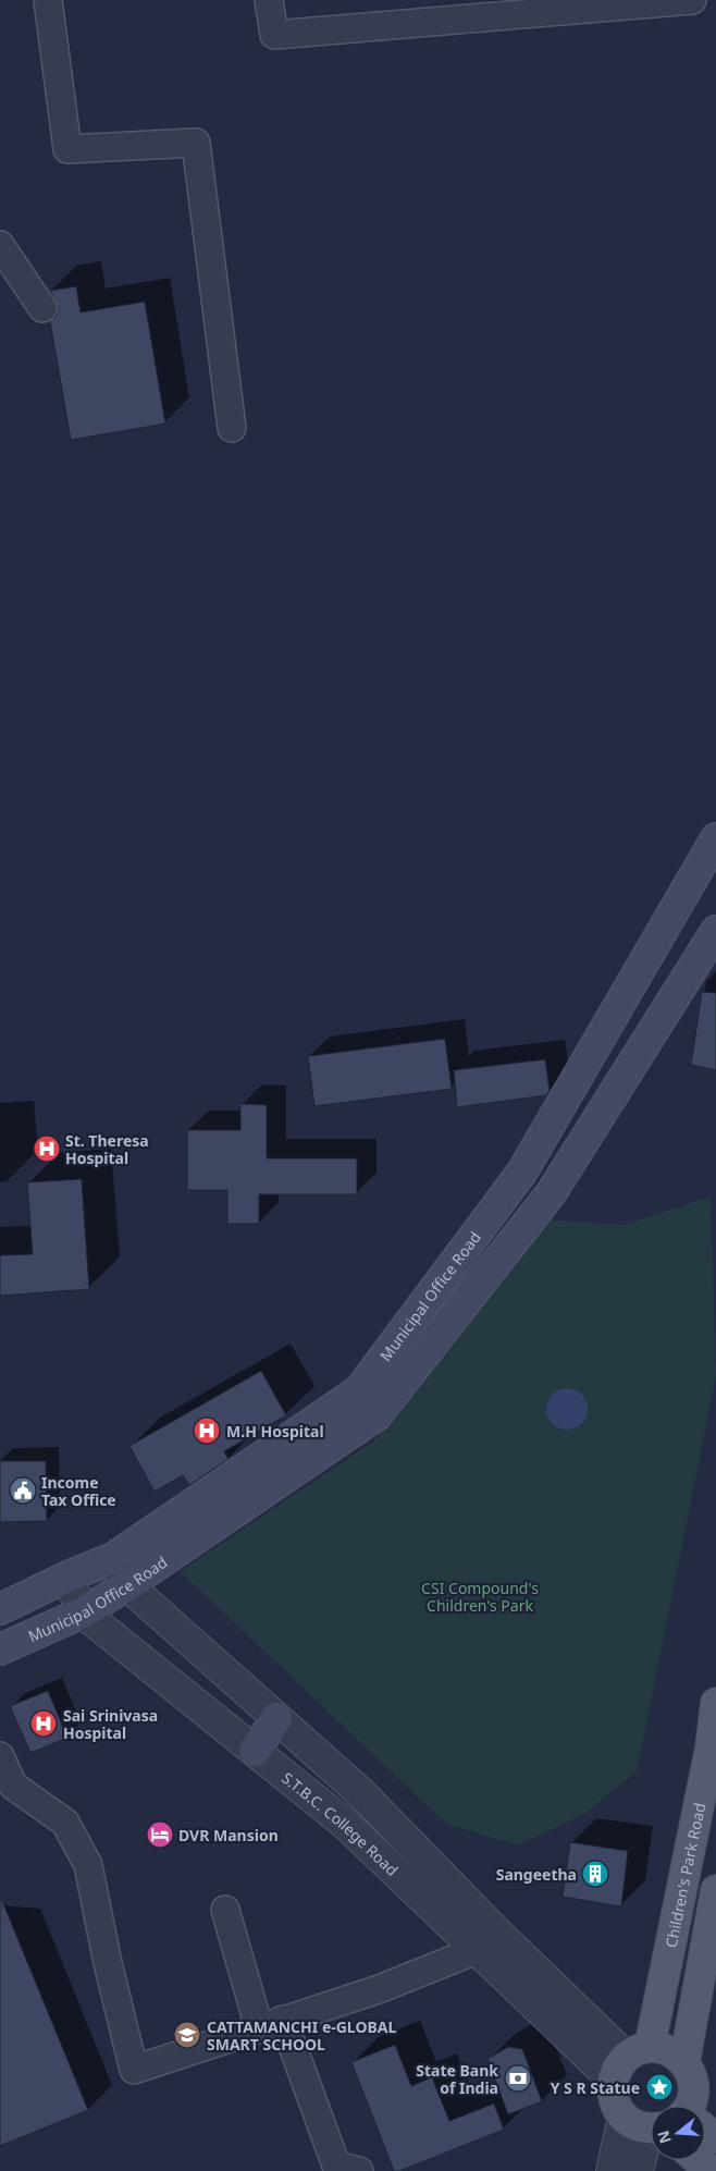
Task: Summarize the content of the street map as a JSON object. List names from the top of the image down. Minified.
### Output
{"streets":{"main road":["Municipal Office Road","Children's Park Road"],"street":["S.T.B.C. College Road"]},"crossings":[["Municipal Office Road","S.T.B.C. College Road"],["S.T.B.C. College Road","Children's Park Road"]],"parks":["CSI Compound's Children's Park"],"places":{"hospital":["St. Theresa Hospital","M.H Hospital","Sai Srinivasa Hospital"],"public building":["Income Tax Office"],"hotel":["DVR Mansion"],"building":["Sangeetha"],"school or university":["CATTAMANCHI e-GLOBAL SMART SCHOOL"],"bank":["State Bank of India"],"place":["Y S R Statue"]},"north":"left"}
